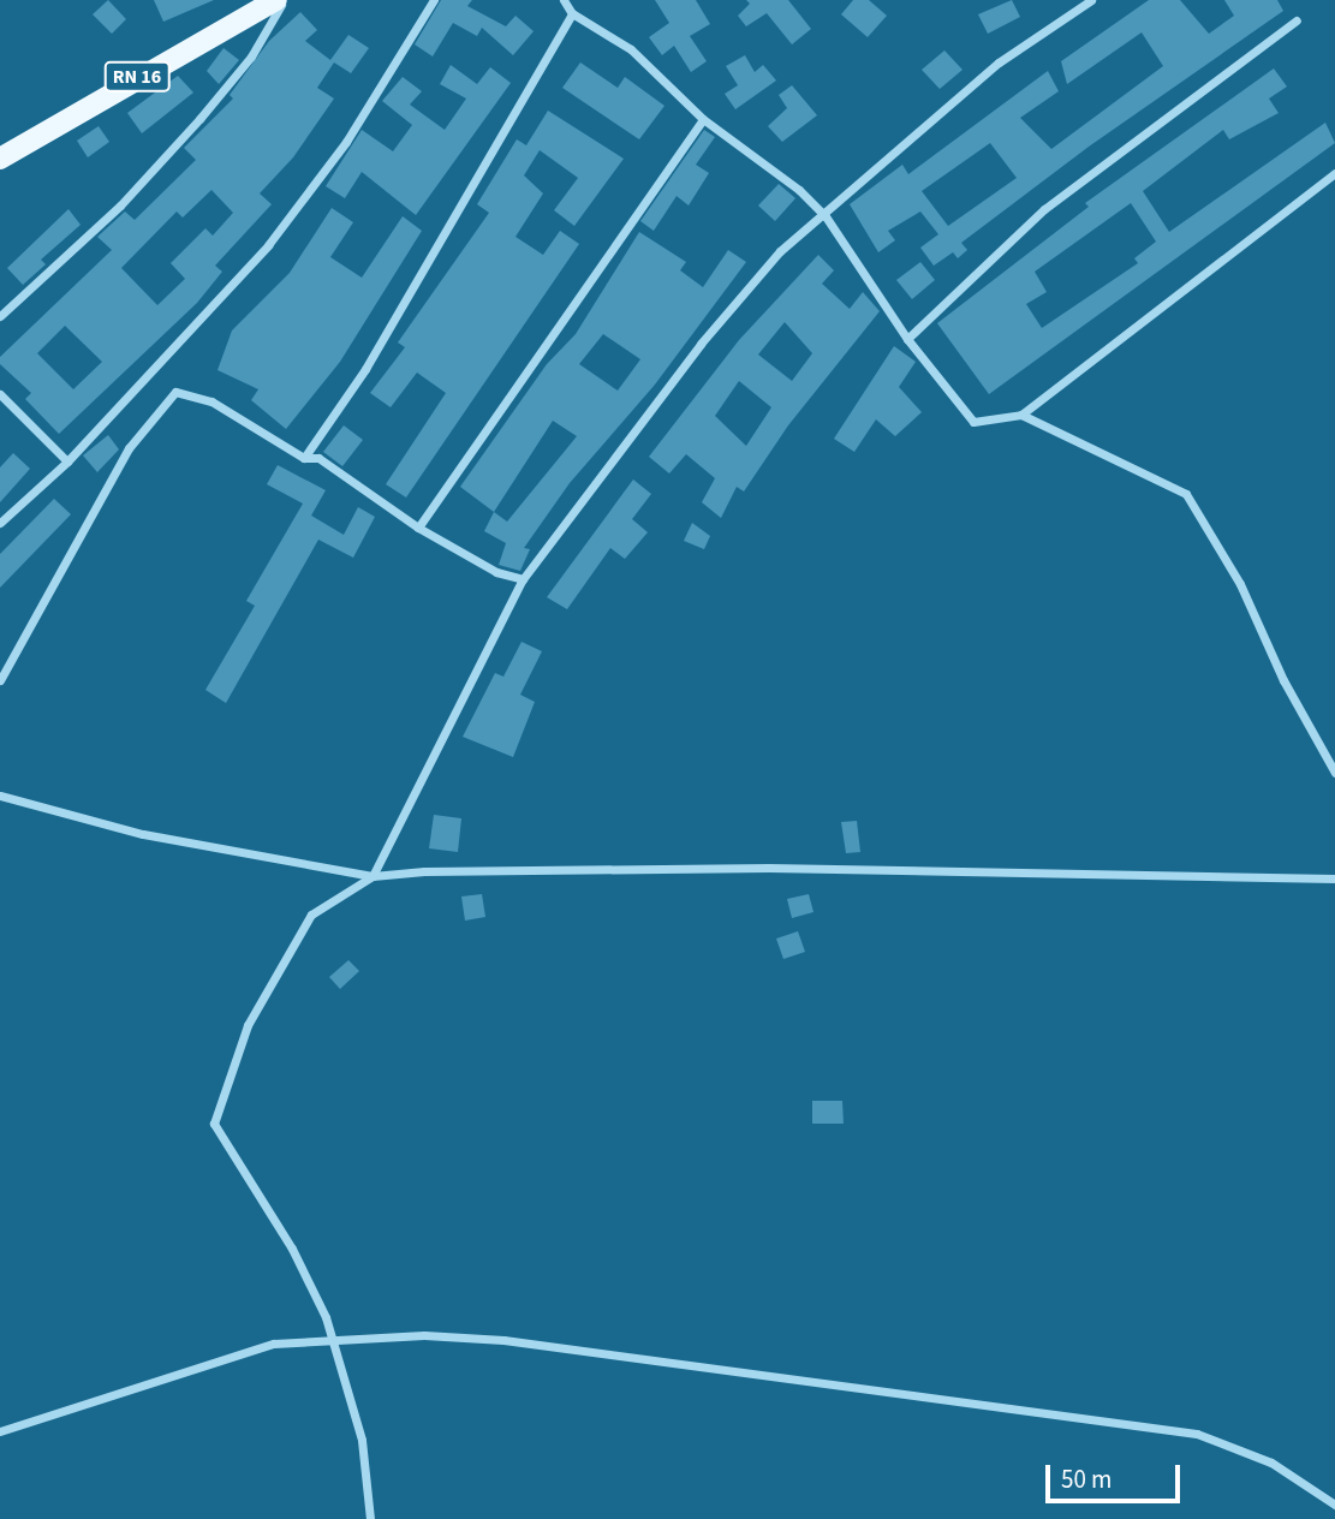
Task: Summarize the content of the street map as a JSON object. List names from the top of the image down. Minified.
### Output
{"streets":{"main road":["RN 16"]},"scale_bar":"50 m"}
